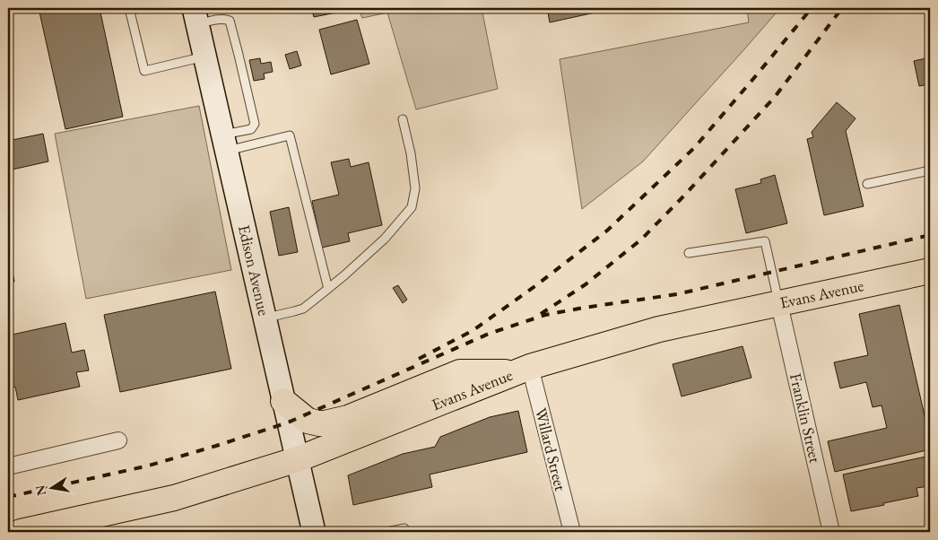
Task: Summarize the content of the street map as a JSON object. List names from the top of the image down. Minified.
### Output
{"streets":{"main road":["Evans Avenue"],"street":["Edison Avenue","Franklin Street","Willard Street"]},"crossings":[["Edison Avenue","Evans Avenue"],["Evans Avenue","Franklin Street"],["Evans Avenue","Willard Street"]],"north":"left"}
